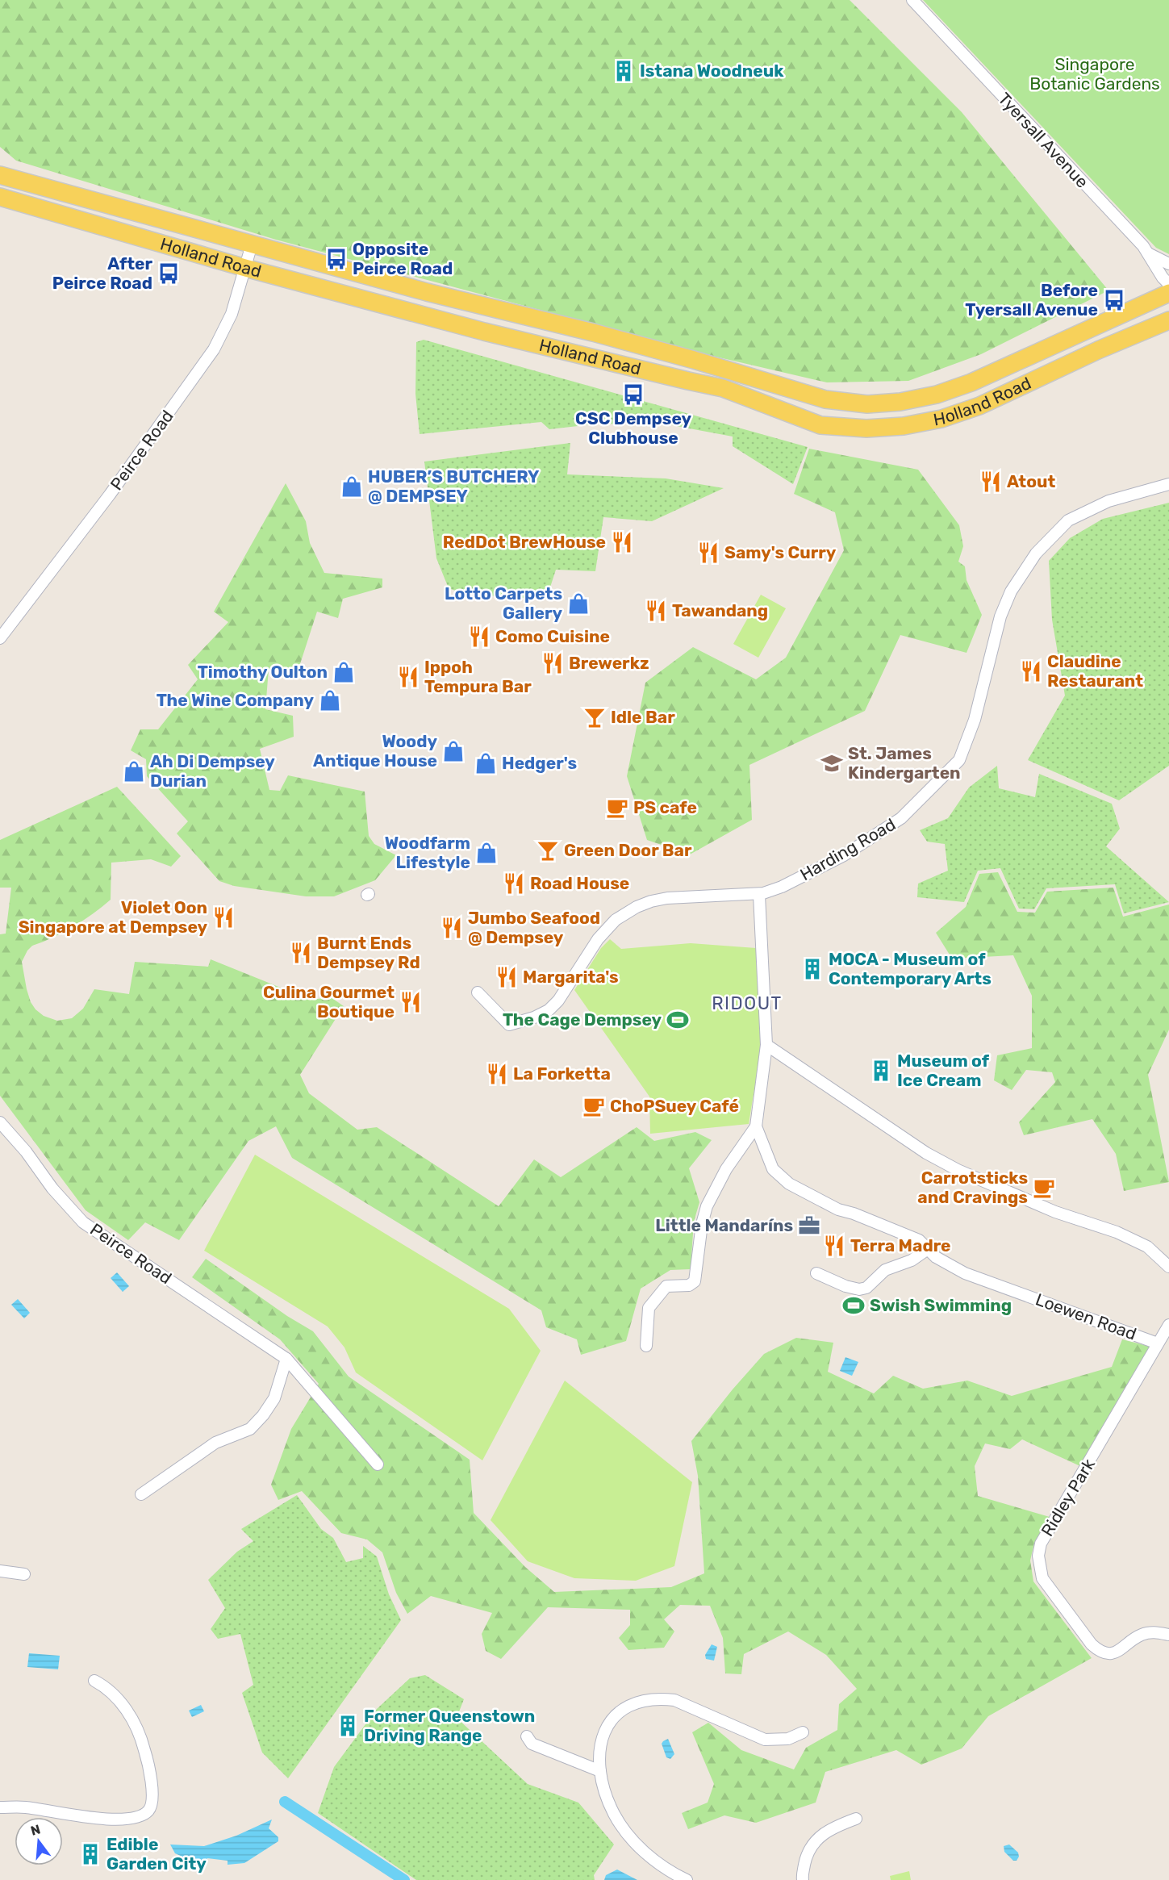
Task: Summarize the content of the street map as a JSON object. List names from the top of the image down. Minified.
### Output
{"streets":{"main road":["Holland Road"],"street":["Tyersall Avenue","Peirce Road","Harding Road","Loewen Road","Ridley Park"]},"crossings":[["Holland Road","Peirce Road"],["Harding Road","Loewen Road"],["Loewen Road","Ridley Park"]],"districts":["RIDOUT"],"parks":["Singapore Botanic Gardens"],"places":{"building":["Istana Woodneuk","MOCA - Museum of Contemporary Arts","Museum of Ice Cream","Former Queenstown Driving Range","Edible Garden City"],"bus stop":["Opposite Peirce Road","After Peirce Road","Before Tyersall Avenue","CSC Dempsey Clubhouse"],"restaurant":["Atout","RedDot BrewHouse","Samy's Curry","Tawandang","Como Cuisine","Brewerkz","Claudine Restaurant","Ippoh Tempura Bar","Road House","Violet Oon Singapore at Dempsey","Jumbo Seafood @ Dempsey","Burnt Ends Dempsey Rd","Margarita's","Culina Gourmet Boutique","La Forketta","Terra Madre"],"shop":["HUBER’S BUTCHERY @ DEMPSEY","Lotto Carpets Gallery","Timothy Oulton","The Wine Company","Woody Antique House","Hedger's","Ah Di Dempsey Durian","Woodfarm Lifestyle"],"bar":["Idle Bar","Green Door Bar"],"school or university":["St. James Kindergarten"],"cafe":["PS cafe","ChoPSuey Café","Carrotsticks and Cravings"],"sports":["The Cage Dempsey","Swish Swimming"],"office":["Little Mandaríns"]},"north":"top"}
